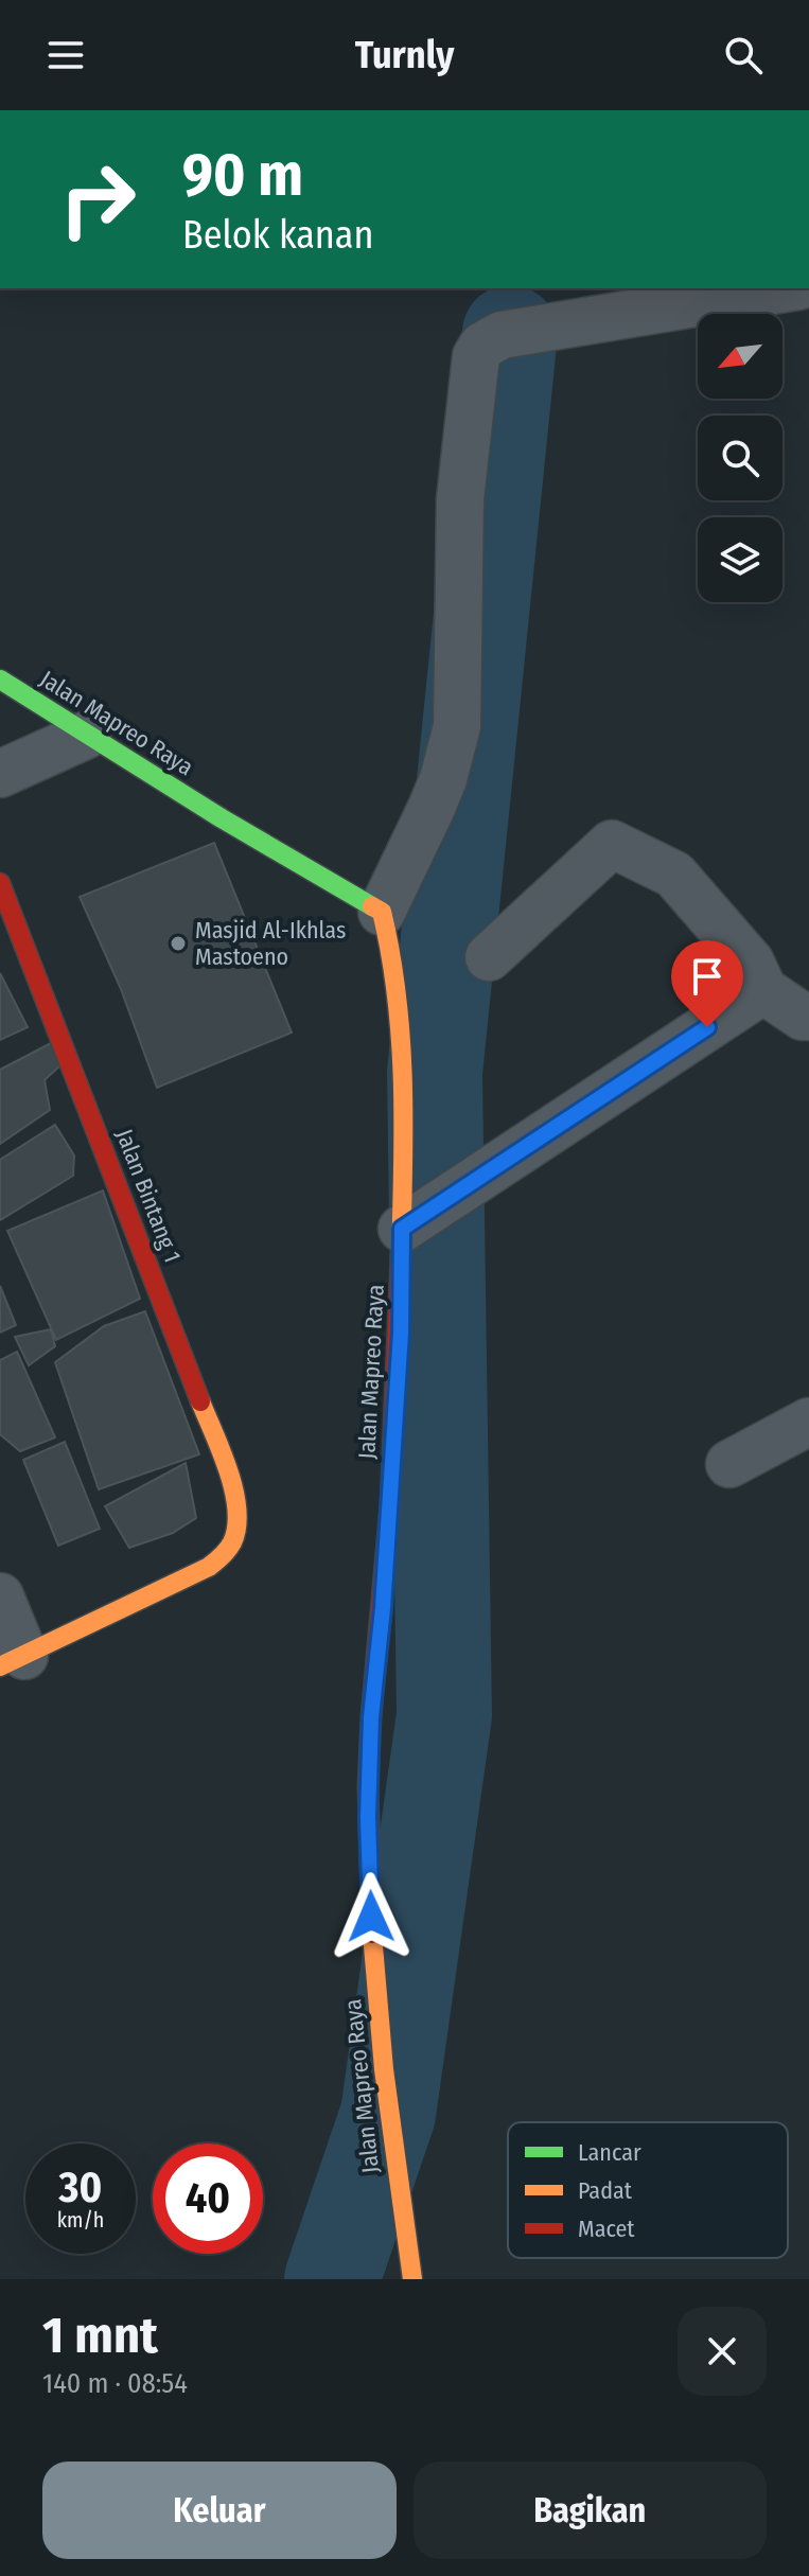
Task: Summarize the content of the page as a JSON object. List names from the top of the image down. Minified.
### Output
{"streets":{"street":["Jalan Mapreo Raya","Jalan Bintang 1"]},"places":["Masjid Al-Ikhlas Mastoeno"],"legend":["Lancar","Padat","Macet"],"north":"bottom left","page":{"header":"Turnly","turn":["90 m","Belok kanan"],"speed":"30 km/h","limit":"40","heading":["1 mnt","140 m · 08:54"],"buttons":["Keluar","Bagikan"]}}
